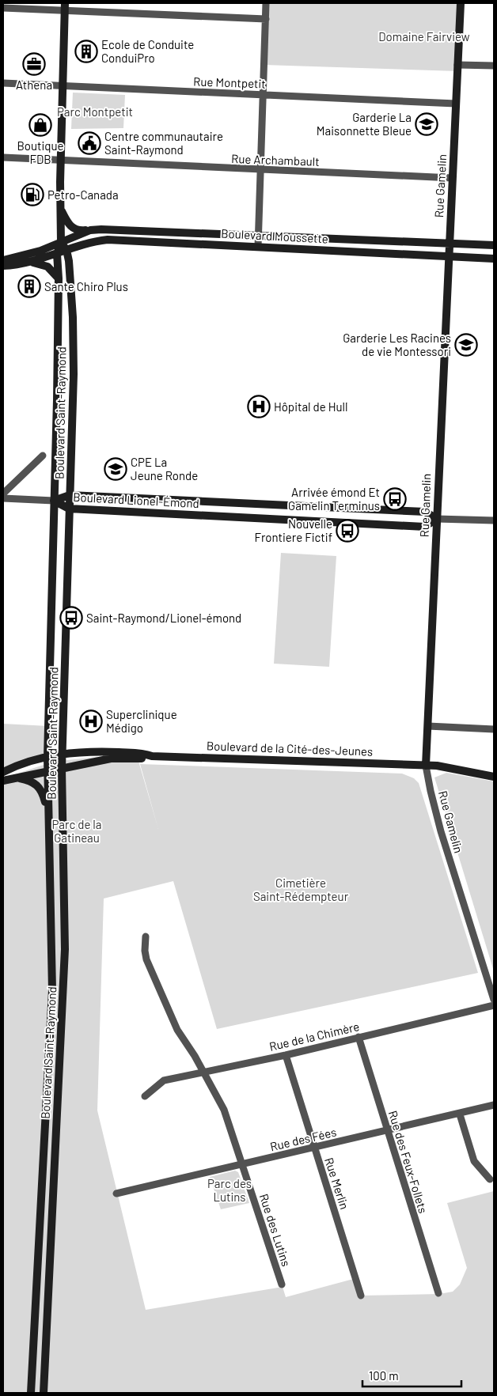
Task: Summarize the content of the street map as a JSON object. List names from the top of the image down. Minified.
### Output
{"streets":{"street":["Rue Montpetit","Rue Archambault","Rue Gamelin","Boulevard Moussette","Boulevard Saint-Raymond","Boulevard Lionel-Émond","Boulevard de la Cité-des-Jeunes","Rue de la Chimère","Rue des Fées","Rue des Feux-Follets","Rue Merlin","Rue des Lutins"]},"crossings":[["Rue Montpetit","Rue Gamelin"],["Rue Montpetit","Boulevard Saint-Raymond"],["Rue Archambault","Rue Gamelin"],["Rue Archambault","Boulevard Saint-Raymond"],["Rue Gamelin","Boulevard Moussette"],["Rue Gamelin","Boulevard Lionel-Émond"],["Rue Gamelin","Boulevard de la Cité-des-Jeunes"],["Boulevard Moussette","Boulevard Saint-Raymond"],["Boulevard Saint-Raymond","Boulevard Lionel-Émond"],["Boulevard Saint-Raymond","Boulevard de la Cité-des-Jeunes"],["Rue de la Chimère","Rue des Feux-Follets"],["Rue de la Chimère","Rue Merlin"],["Rue de la Chimère","Rue des Lutins"],["Rue des Fées","Rue des Feux-Follets"],["Rue des Fées","Rue Merlin"],["Rue des Fées","Rue des Lutins"]],"parks":["Domaine Fairview","Parc Montpetit","Parc de la Gatineau","Cimetière Saint-Rédempteur","Parc des Lutins"],"places":{"building":["Ecole de Conduite ConduiPro","Sante Chiro Plus"],"office":["Athena"],"school or university":["Garderie La Maisonnette Bleue","Garderie Les Racines de vie Montessori","CPE La Jeune Ronde"],"shop":["Boutique FDB"],"public building":["Centre communautaire Saint-Raymond"],"fuel station":["Petro-Canada"],"hospital":["Hôpital de Hull","Superclinique Médigo"],"bus stop":["Arrivée émond Et Gamelin Terminus","Nouvelle Frontiere Fictif","Saint-Raymond/Lionel-émond"]},"scale_bar":"100 m"}
